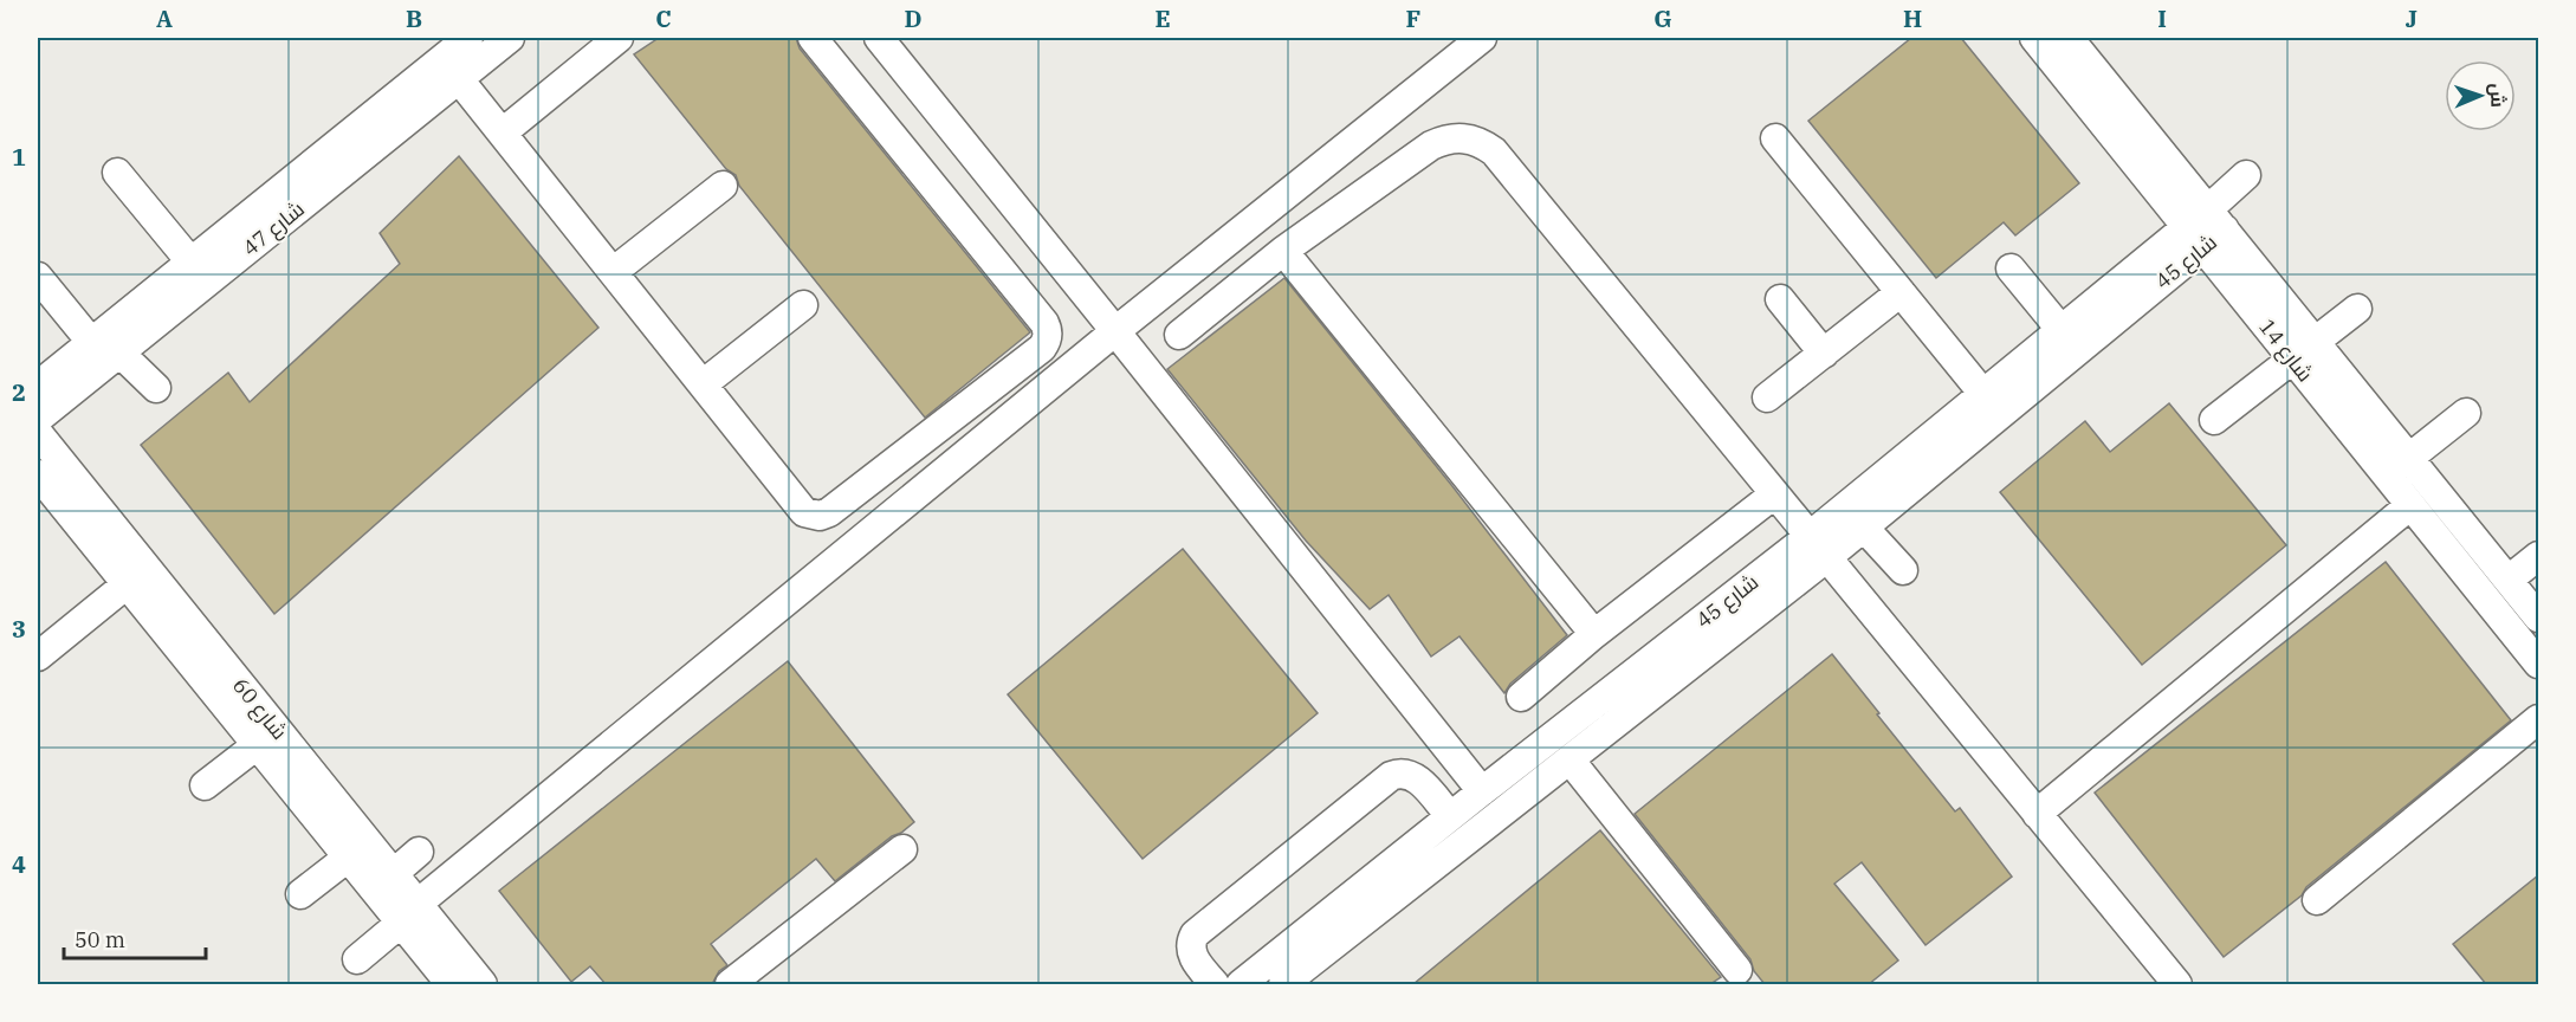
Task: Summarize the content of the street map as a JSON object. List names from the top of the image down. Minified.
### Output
{"streets":{"street":["شارع 47","شارع 45","شارع 14","شارع 60"]},"crossings":[["شارع 45","شارع 14"]],"scale_bar":"50 m","north":"right","grid":{"columns":["A","B","C","D","E","F","G","H","I","J"],"rows":["1","2","3","4"]}}
